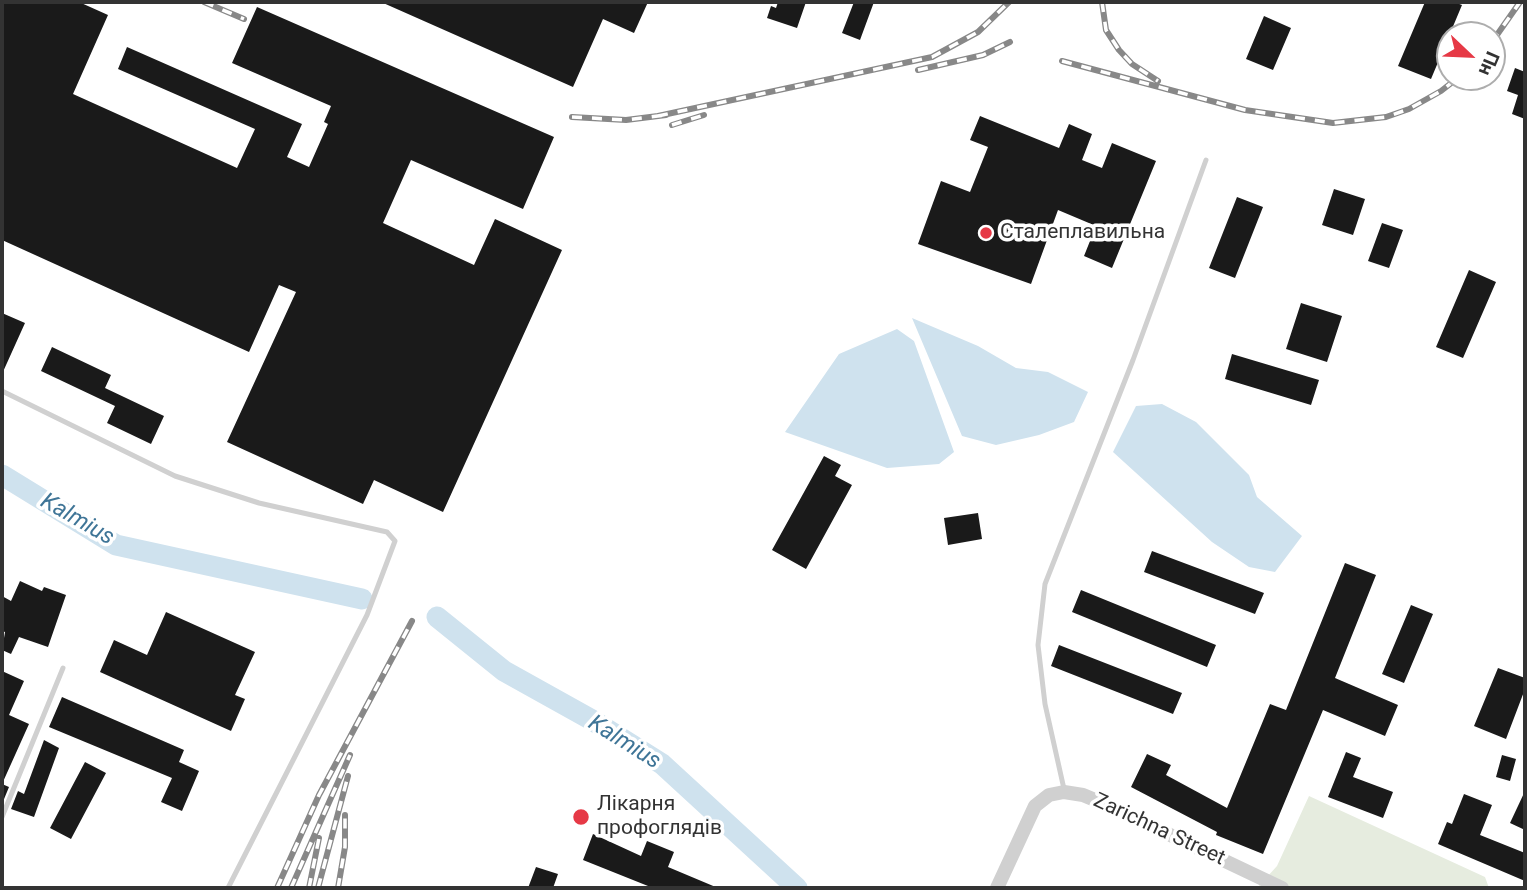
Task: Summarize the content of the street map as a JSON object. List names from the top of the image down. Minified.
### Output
{"streets":{"street":["Zarichna Street"]},"water":["Kalmius"],"places":["Сталеплавильна","Лікарня профоглядів"],"north":"bottom right"}
